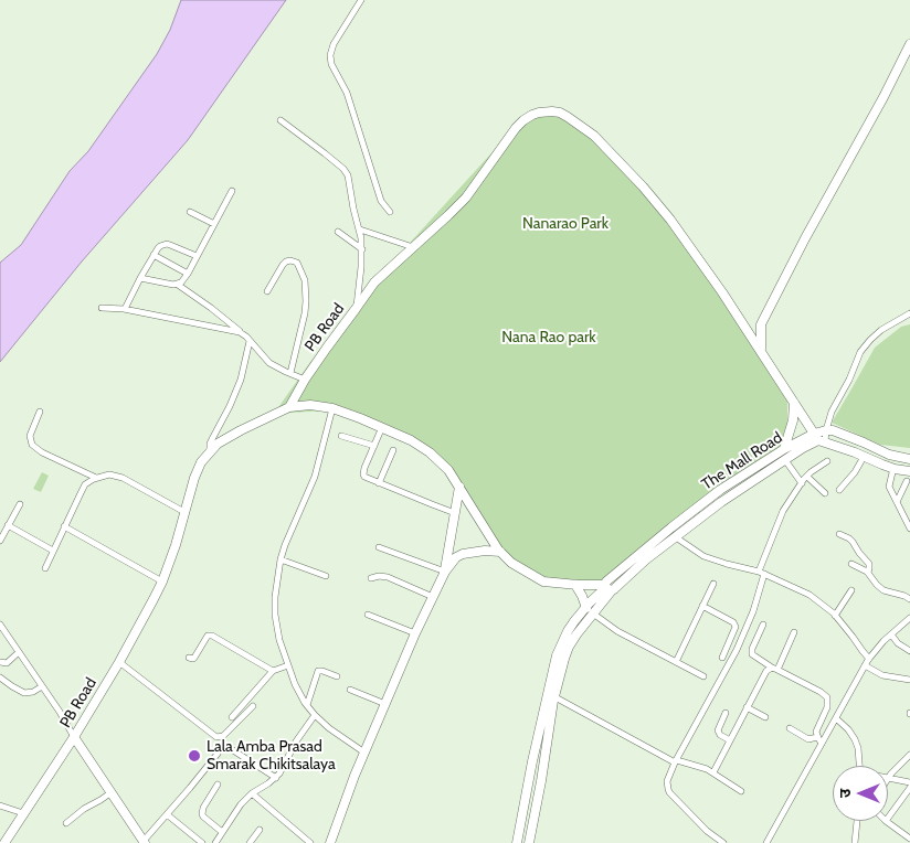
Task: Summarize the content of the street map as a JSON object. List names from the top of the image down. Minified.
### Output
{"streets":{"street":["PB Road","The Mall Road"]},"crossings":[["PB Road","The Mall Road"]],"parks":["Nanarao Park","Nana Rao park"],"places":["Lala Amba Prasad Smarak Chikitsalaya"],"north":"left"}
